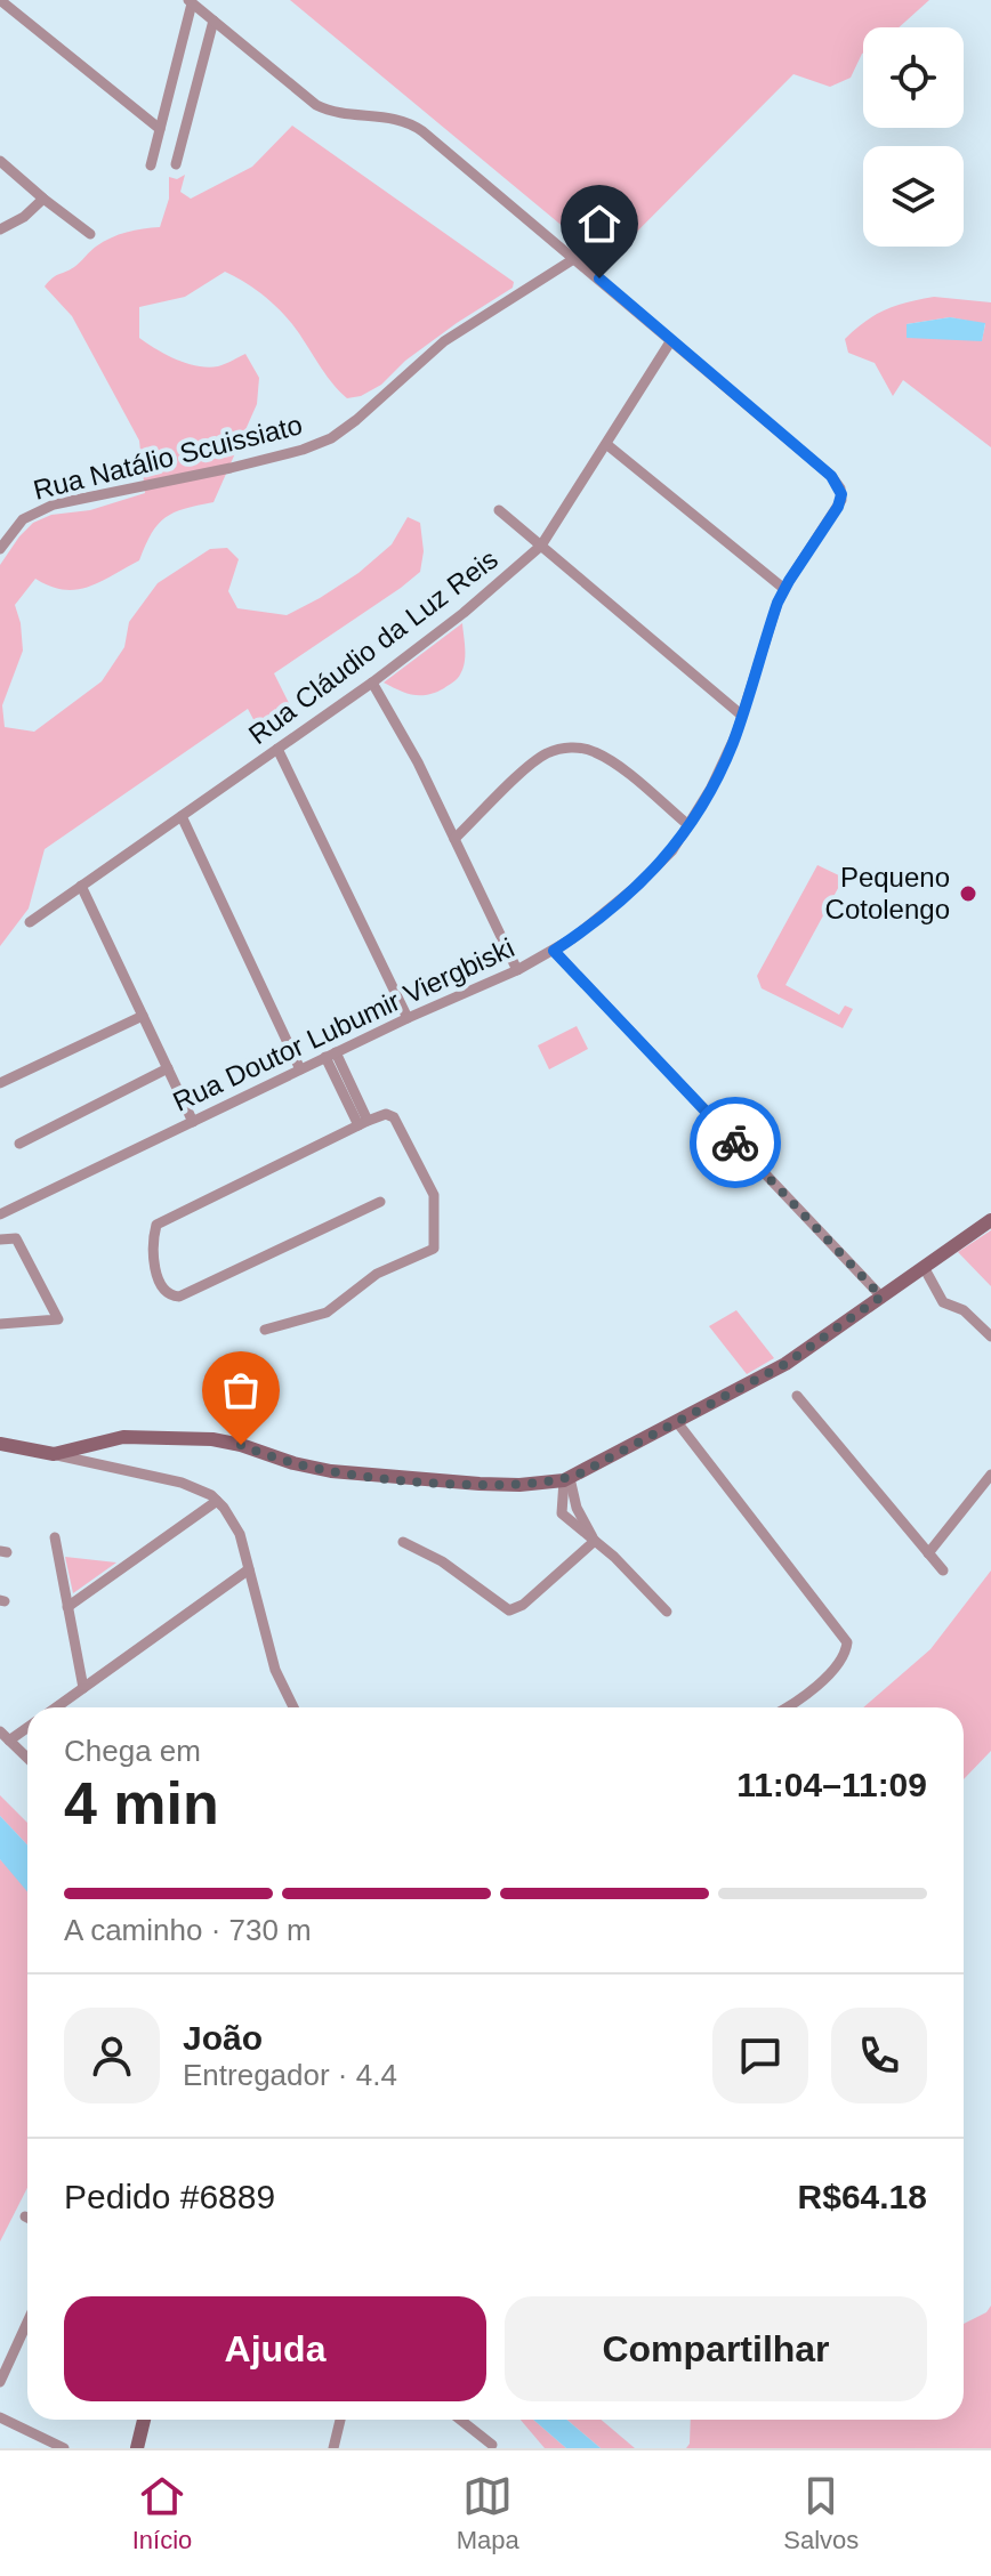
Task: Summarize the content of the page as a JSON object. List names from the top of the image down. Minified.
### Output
{"streets":{"street":["Rua Natálio Scuissiato","Rua Cláudio da Luz Reis","Rua Doutor Lubumir Viergbiski"]},"crossings":[["Rua Cláudio da Luz Reis","Rua Doutor Lubumir Viergbiski"]],"places":["Pequeno Cotolengo"],"page":{"heading":["4 min","Chega em","11:04–11:09"],"panel":["João","Entregador · 4.4","Pedido #6889","R$64.18"],"bar":"A caminho · 730 m","buttons":["Ajuda","Compartilhar"],"tabs":["Início","Mapa","Salvos"]}}
